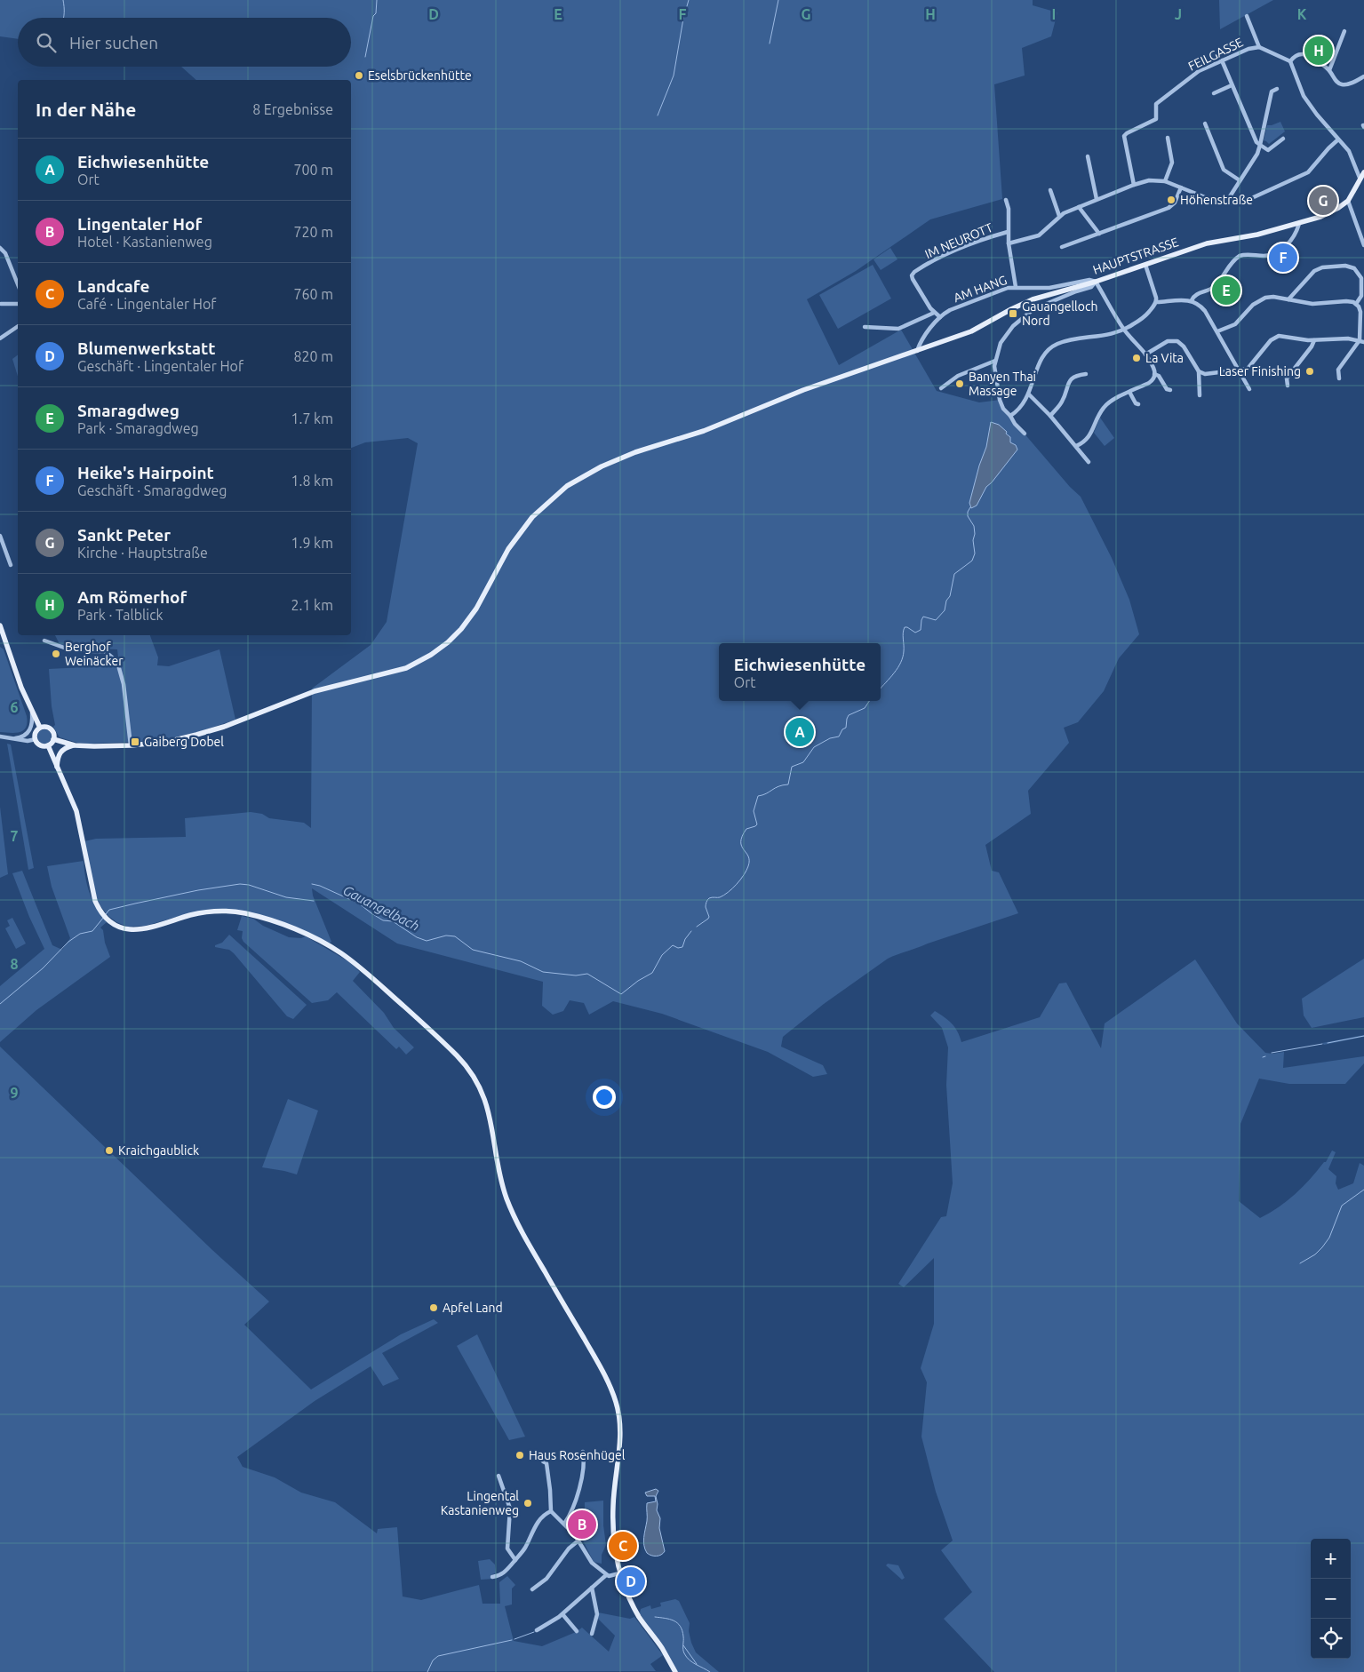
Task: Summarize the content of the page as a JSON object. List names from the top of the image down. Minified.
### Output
{"streets":{"main road":["HAUPTSTRASSE"],"street":["FEILGASSE","IM NEUROTT","AM HANG"]},"crossings":[["IM NEUROTT","AM HANG"],["HAUPTSTRASSE","AM HANG"]],"water":["Gauangelbach"],"places":{"other":["Eselsbrückenhütte","Höhenstraße","La Vita","Laser Finishing","Banyen Thai Massage","Berghof Weinäcker","Kraichgaublick","Apfel Land","Haus Rosenhügel","Lingental Kastanienweg"],"transit":["Gauangelloch Nord","Gaiberg Dobel"]},"page":{"search":"Hier suchen","pins":["H","G","F","E","A","B","C","D"],"heading":["In der Nähe","8 Ergebnisse"],"list":[{"mark":"A","name":"Eichwiesenhütte","note":"Ort","value":"700 m"},{"mark":"B","name":"Lingentaler Hof","note":"Hotel · Kastanienweg","value":"720 m"},{"mark":"C","name":"Landcafe","note":"Café · Lingentaler Hof","value":"760 m"},{"mark":"D","name":"Blumenwerkstatt","note":"Geschäft · Lingentaler Hof","value":"820 m"},{"mark":"E","name":"Smaragdweg","note":"Park · Smaragdweg","value":"1.7 km"},{"mark":"F","name":"Heike's Hairpoint","note":"Geschäft · Smaragdweg","value":"1.8 km"},{"mark":"G","name":"Sankt Peter","note":"Kirche · Hauptstraße","value":"1.9 km"},{"mark":"H","name":"Am Römerhof","note":"Park · Talblick","value":"2.1 km"}],"popup":["Eichwiesenhütte","Ort"],"map_buttons":["+","−"]},"grid":{"columns":["D","E","F","G","H","I","J","K"],"rows":["6","7","8","9"]}}
